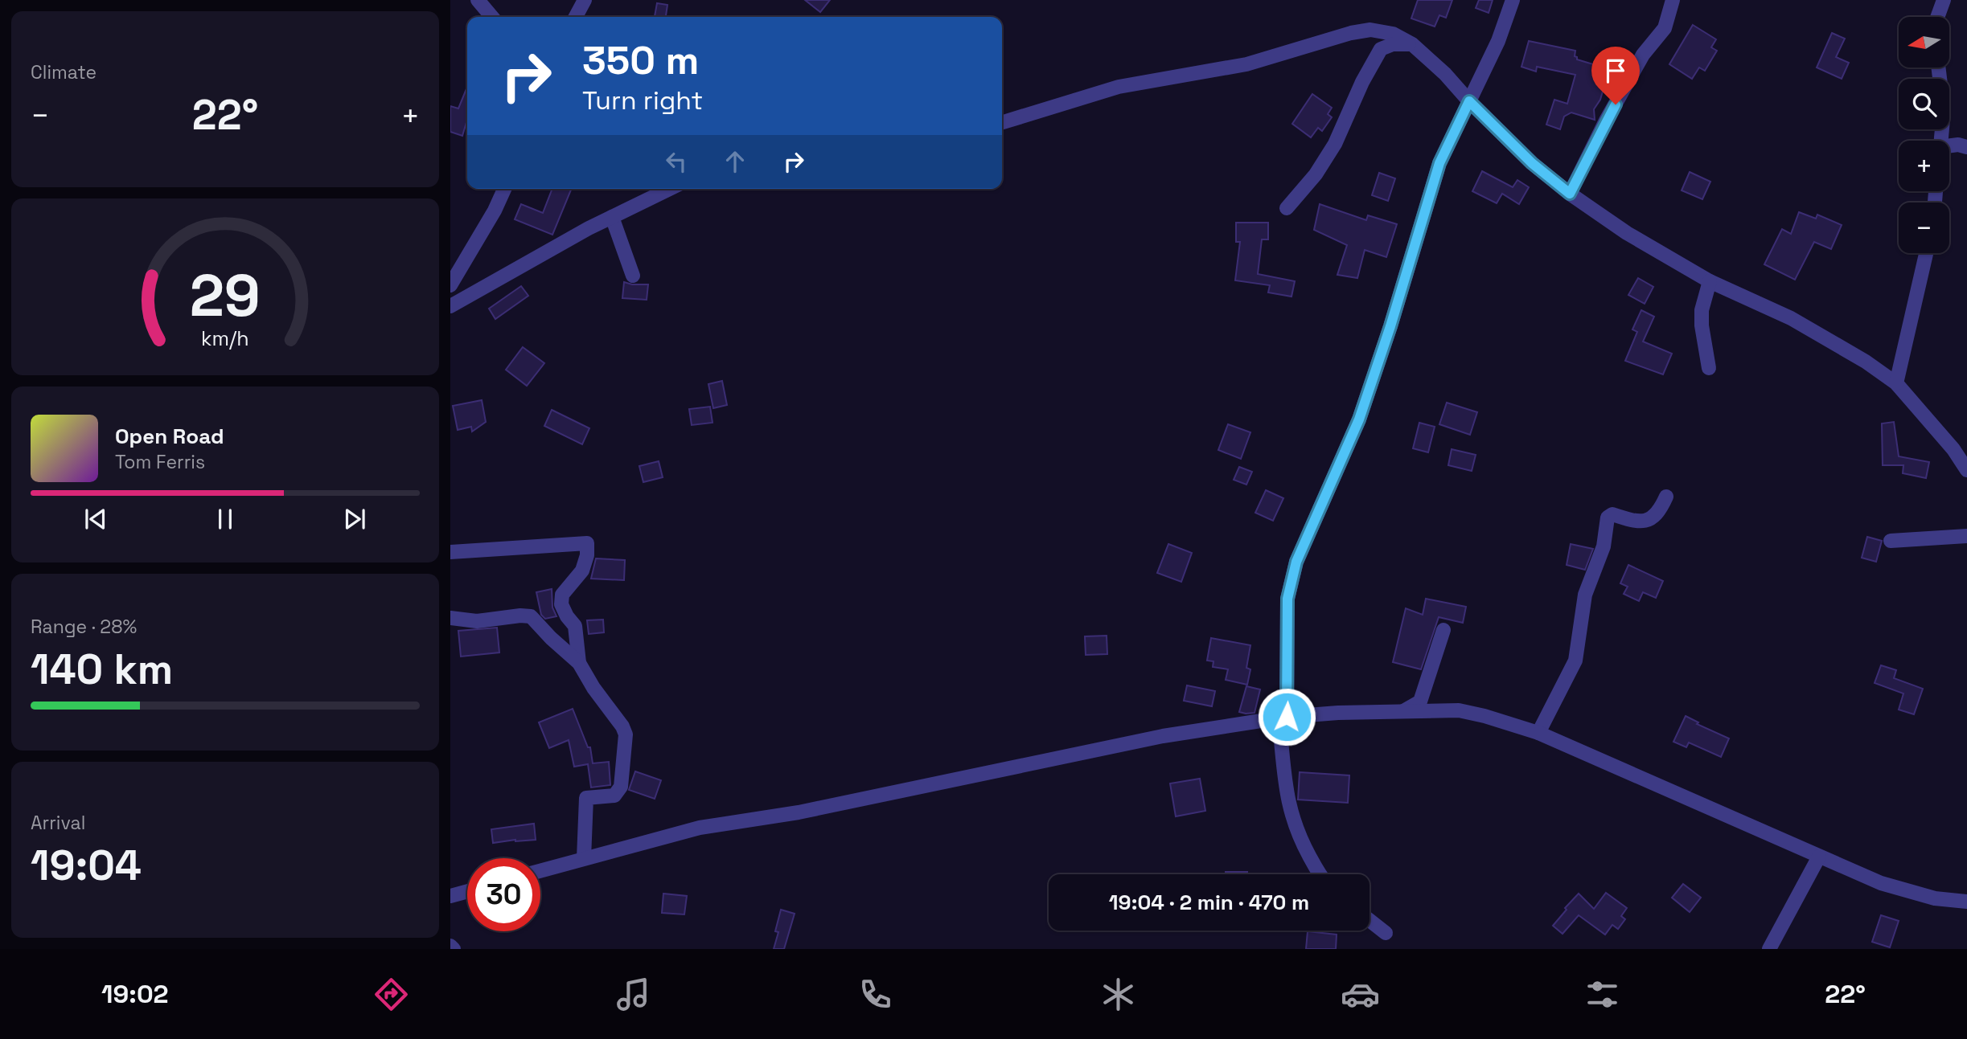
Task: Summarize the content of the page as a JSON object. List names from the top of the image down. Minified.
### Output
{"north":"left","page":{"tile":["Climate",["Range · 28%","140 km"],["Arrival","19:04"]],"map_buttons":["+","−"],"turn":["350 m","Turn right"],"heat":["−","22°","+"],"song":["Open Road","Tom Ferris"],"limit":"30","trip":"19:04 · 2 min · 470 m","tabs":["19:02","22°"],"gauge":["29","km/h"]}}
